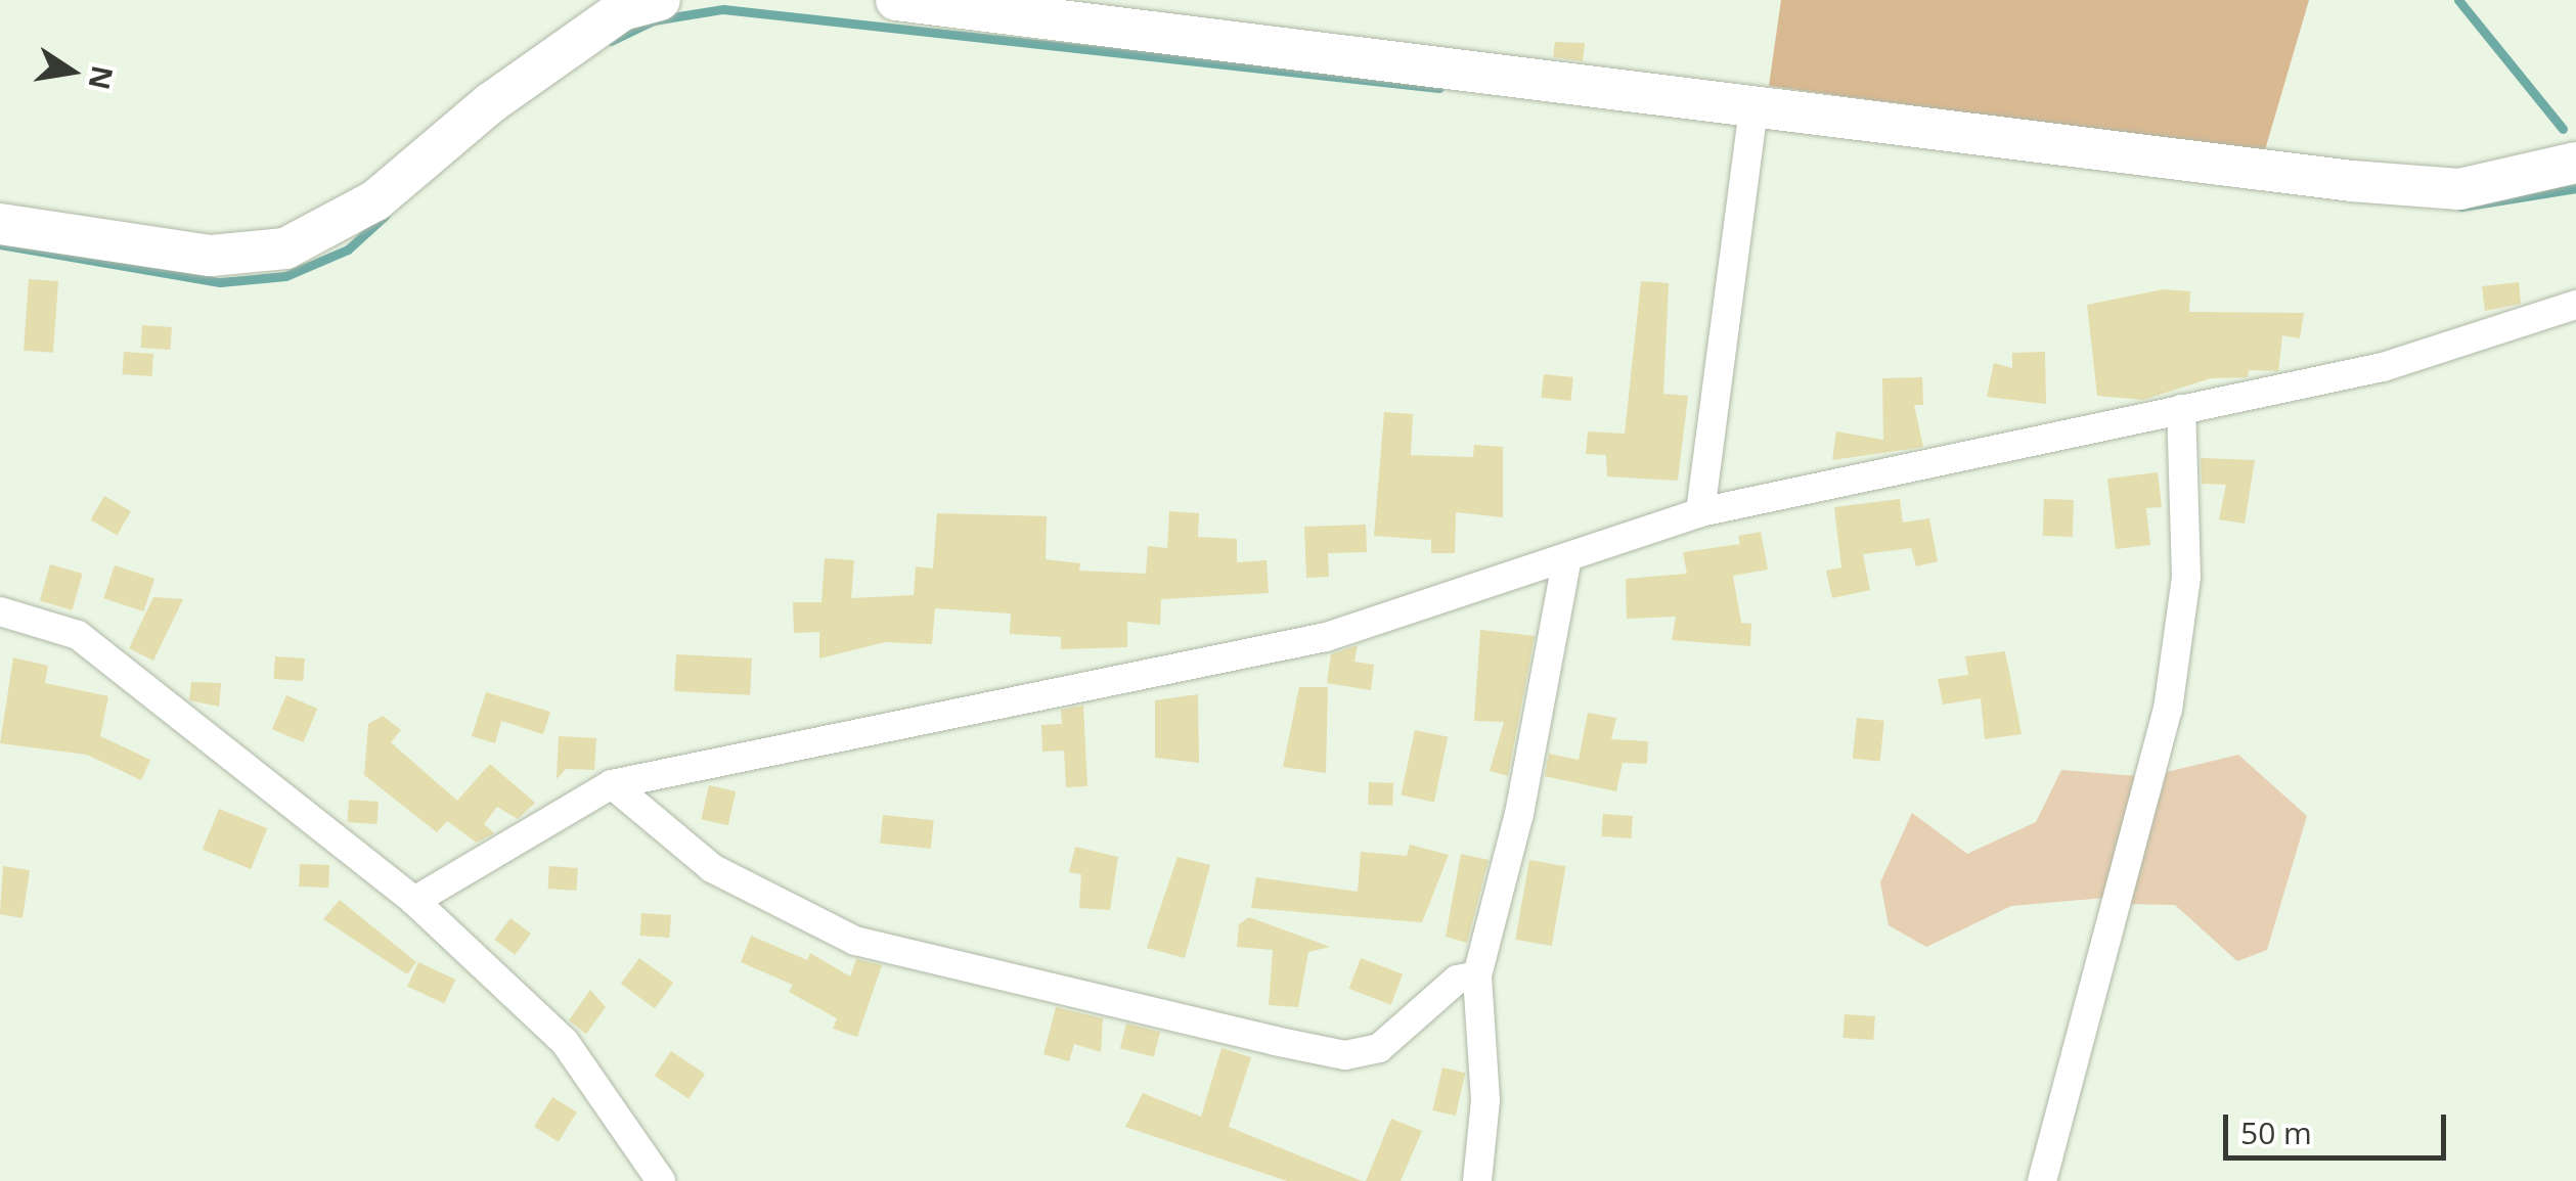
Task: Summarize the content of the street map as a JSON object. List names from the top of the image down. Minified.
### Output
{"scale_bar":"50 m","north":"right"}
